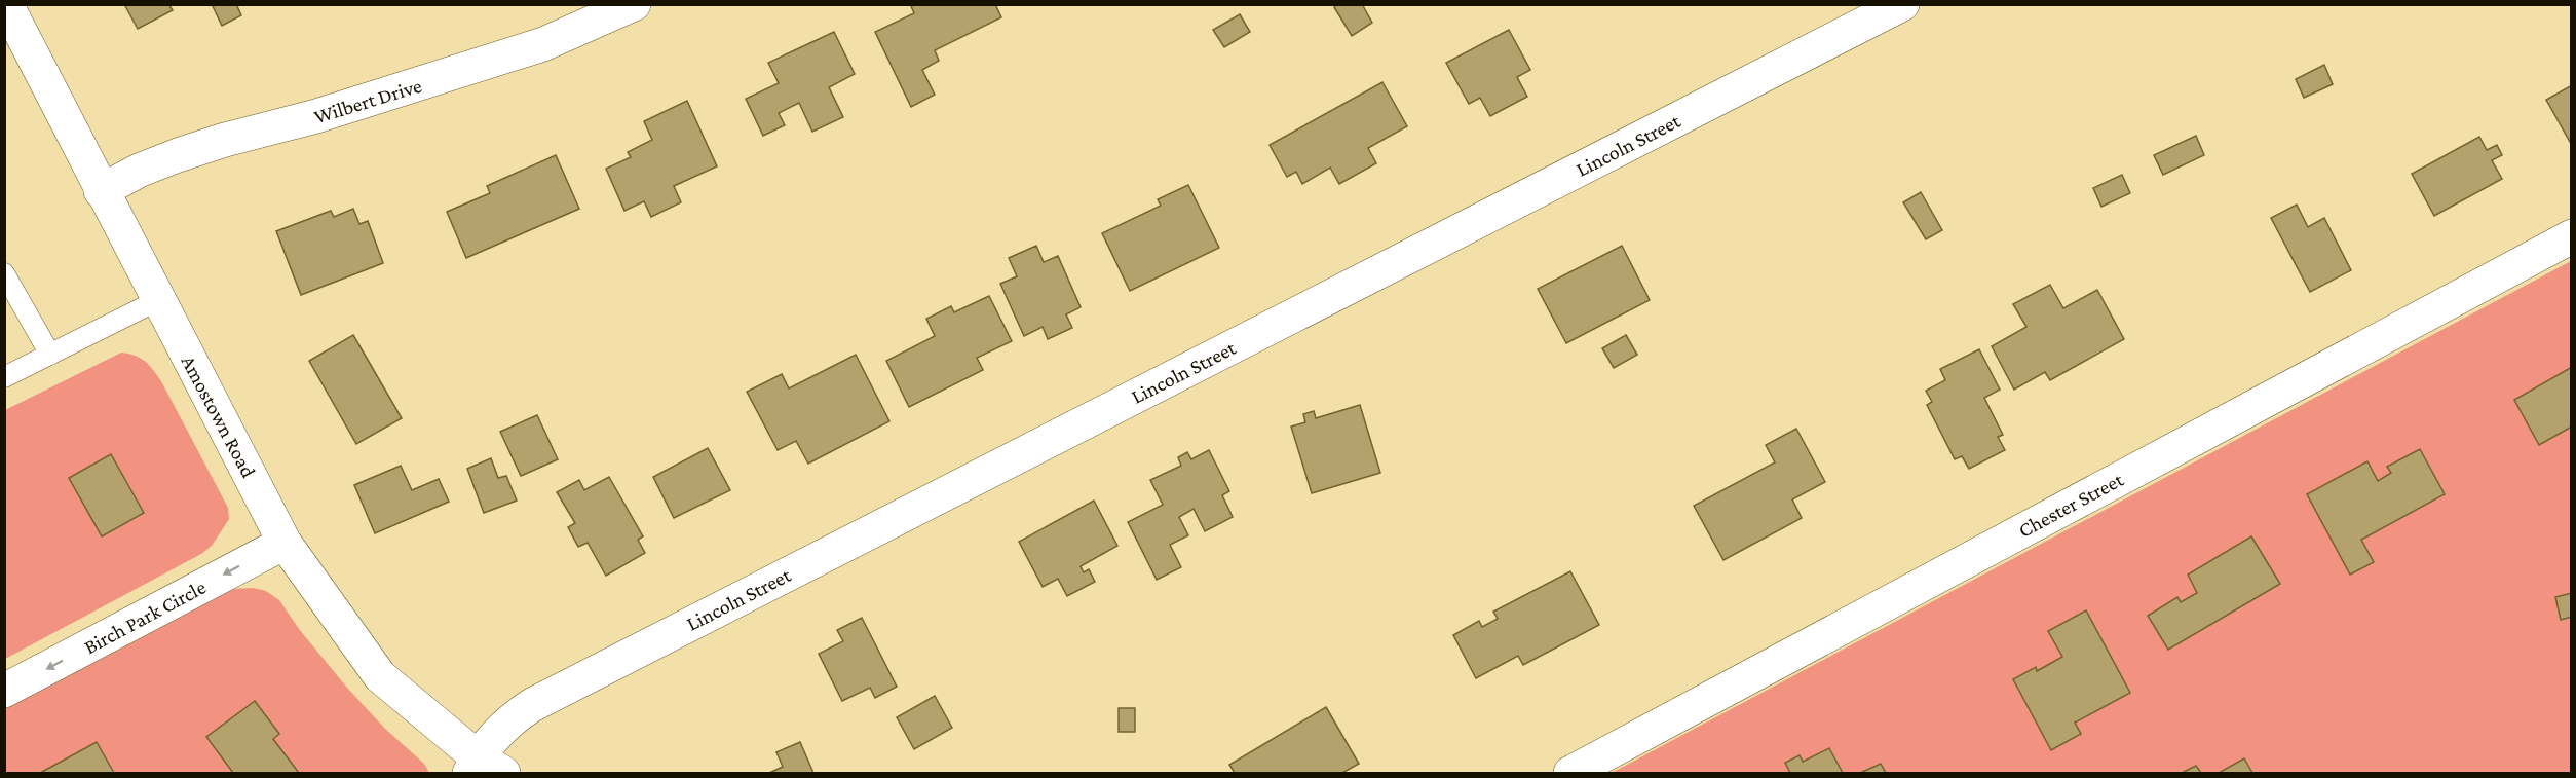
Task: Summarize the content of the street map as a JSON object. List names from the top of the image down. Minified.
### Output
{"streets":{"street":["Wilbert Drive","Lincoln Street","Amostown Road","Chester Street","Birch Park Circle"]},"crossings":[["Wilbert Drive","Amostown Road"],["Lincoln Street","Amostown Road"],["Amostown Road","Birch Park Circle"]],"one_way":["Birch Park Circle"]}
